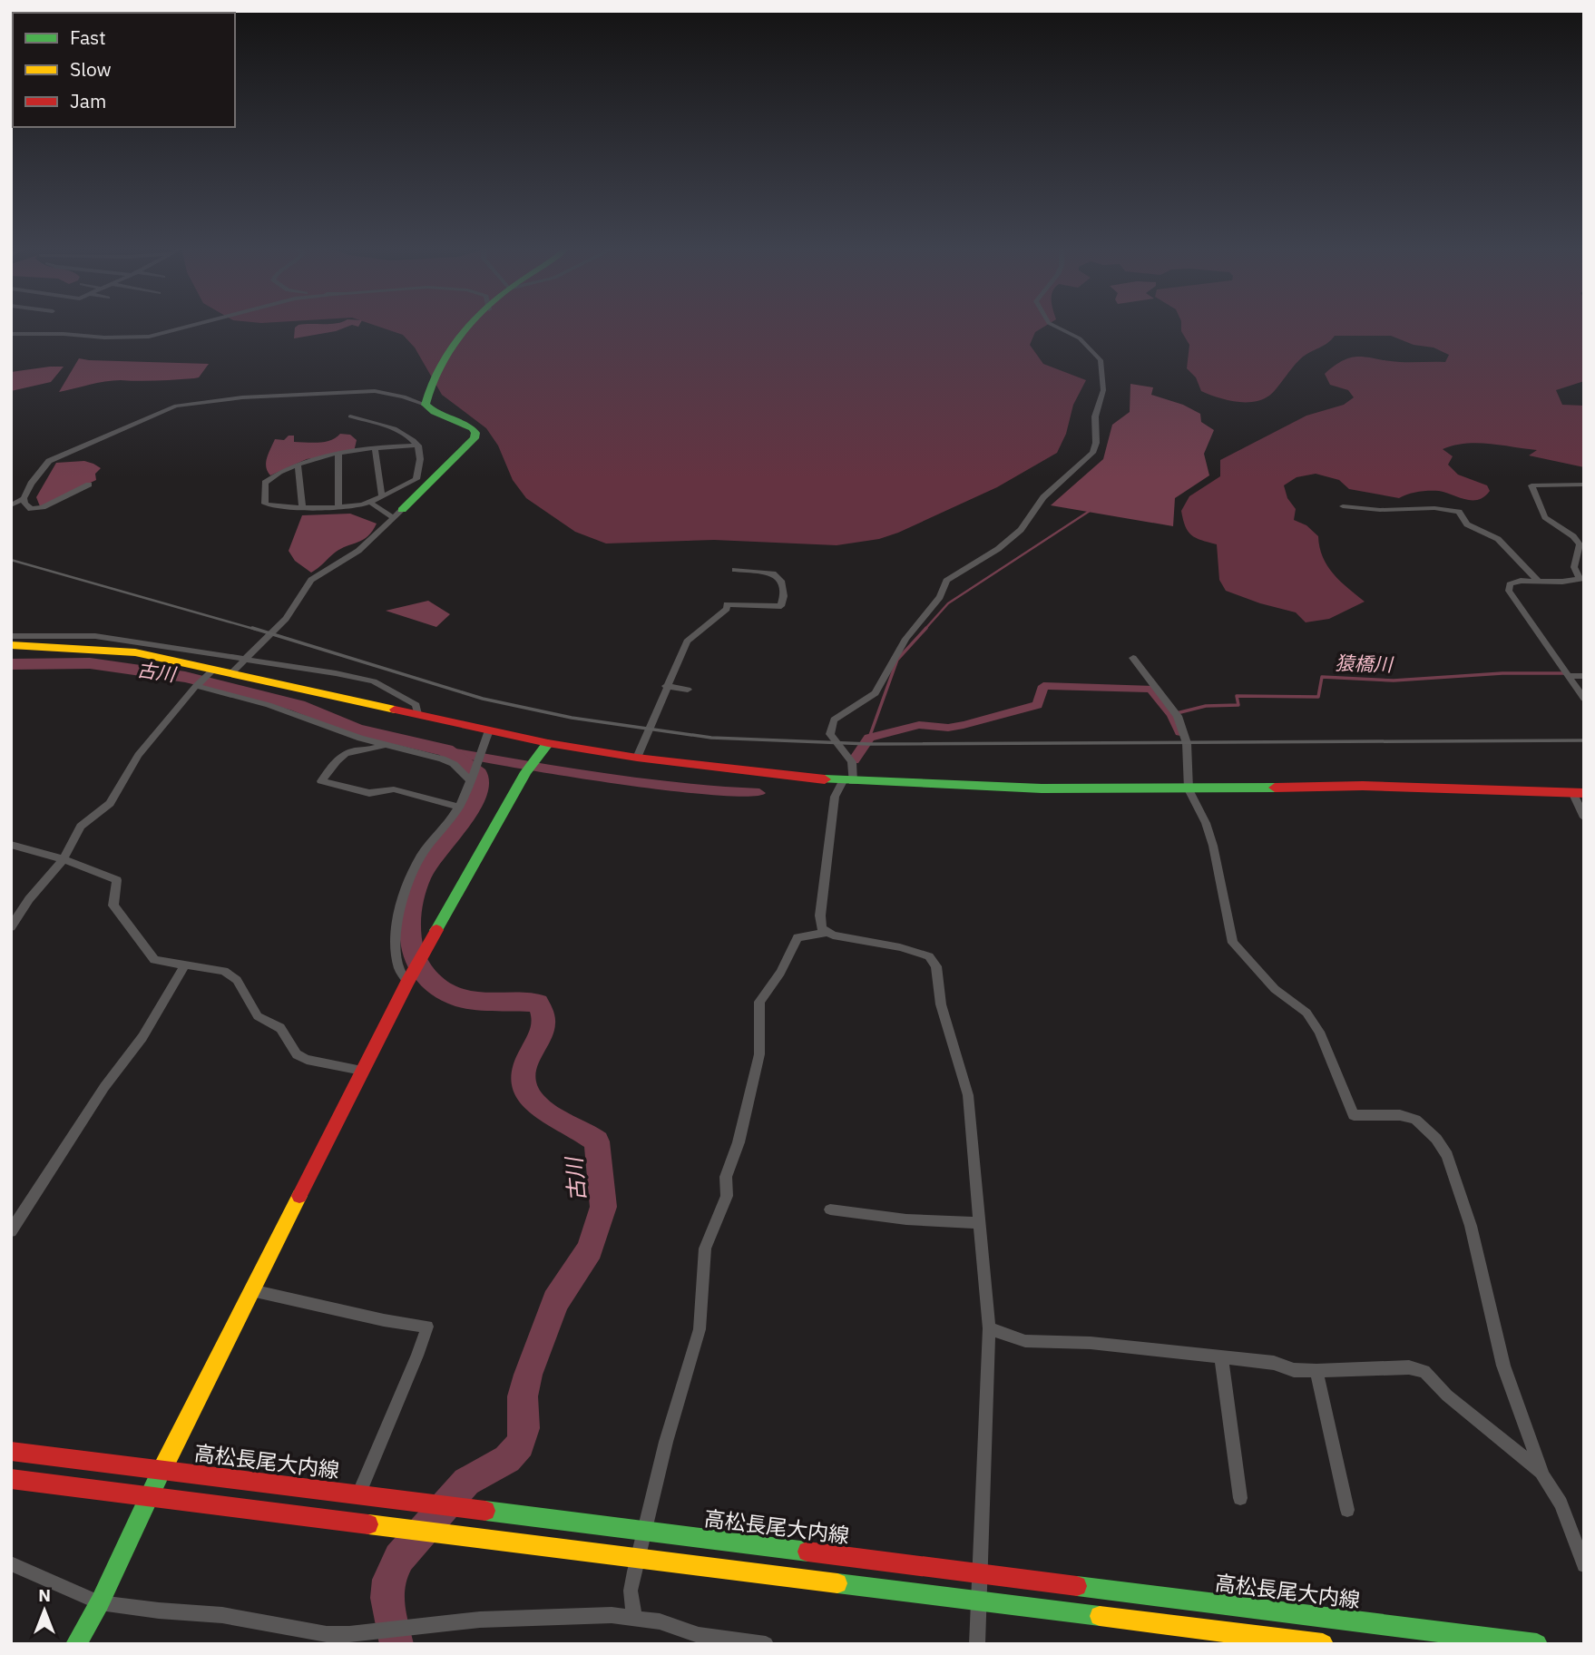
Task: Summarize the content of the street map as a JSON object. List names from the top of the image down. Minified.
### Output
{"streets":{"street":["高松長尾大内線"]},"water":["猿橋川","古川"],"legend":["Fast","Slow","Jam"],"north":"top"}
